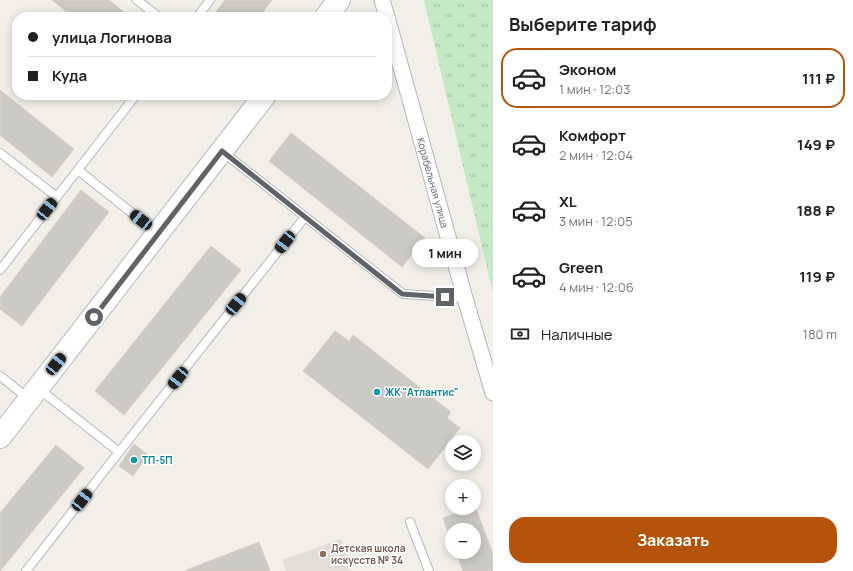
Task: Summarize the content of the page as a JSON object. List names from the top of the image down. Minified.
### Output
{"streets":{"street":["Корабельная улица"]},"places":["ЖК \"Атлантис\"","ТП-5П","Детская школа искусств № 34"],"page":{"heading":"Выберите тариф","banner":["улица Логинова","Куда"],"list":[{"name":"Эконом","note":"1 мин · 12:03","value":"111 ₽"},{"name":"Комфорт","note":"2 мин · 12:04","value":"149 ₽"},{"name":"XL","note":"3 мин · 12:05","value":"188 ₽"},{"name":"Green","note":"4 мин · 12:06","value":"119 ₽"}],"bubble":"1 мин","pay":["Наличные","180 m"],"map_buttons":["+","−"],"buttons":"Заказать"}}
